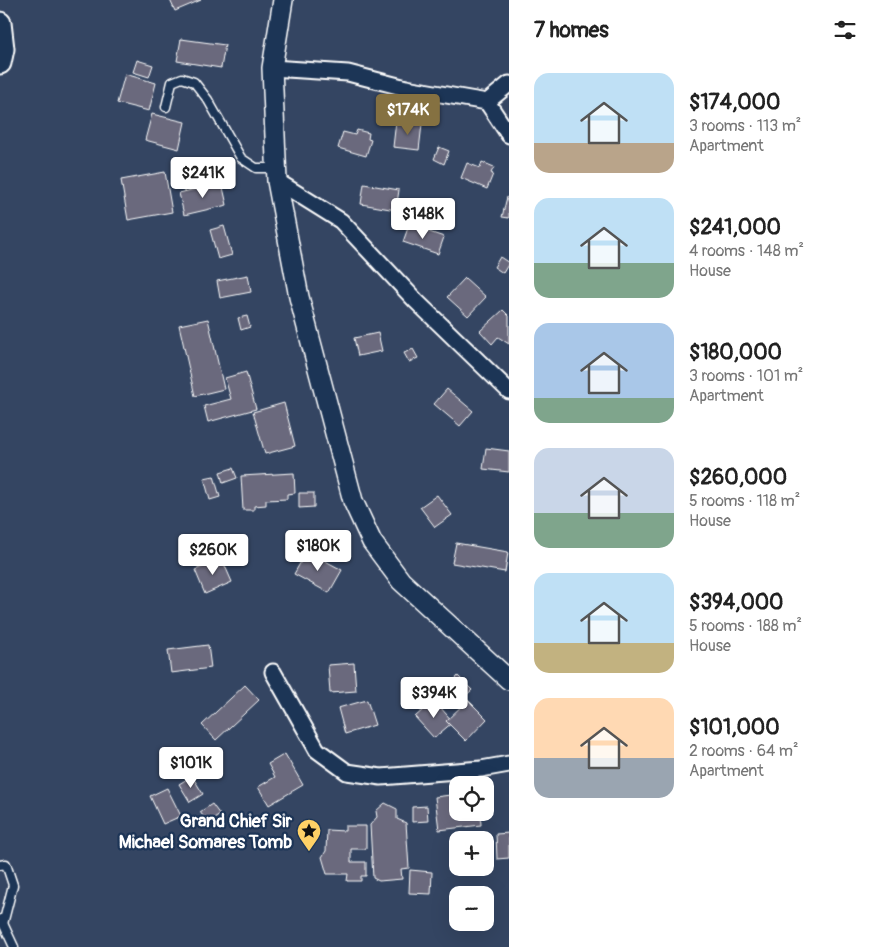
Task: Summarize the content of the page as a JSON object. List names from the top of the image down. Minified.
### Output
{"places":{"place":["Grand Chief Sir Michael Somares Tomb"]},"page":{"heading":"7 homes","list":[{"name":"$174,000","note":"3 rooms · 113 m² · Apartment"},{"name":"$241,000","note":"4 rooms · 148 m² · House"},{"name":"$180,000","note":"3 rooms · 101 m² · Apartment"},{"name":"$260,000","note":"5 rooms · 118 m² · House"},{"name":"$394,000","note":"5 rooms · 188 m² · House"},{"name":"$101,000","note":"2 rooms · 64 m² · Apartment"}],"price":["$174K","$241K","$148K","$180K","$260K","$394K","$101K"],"map_buttons":["+","−"]}}
